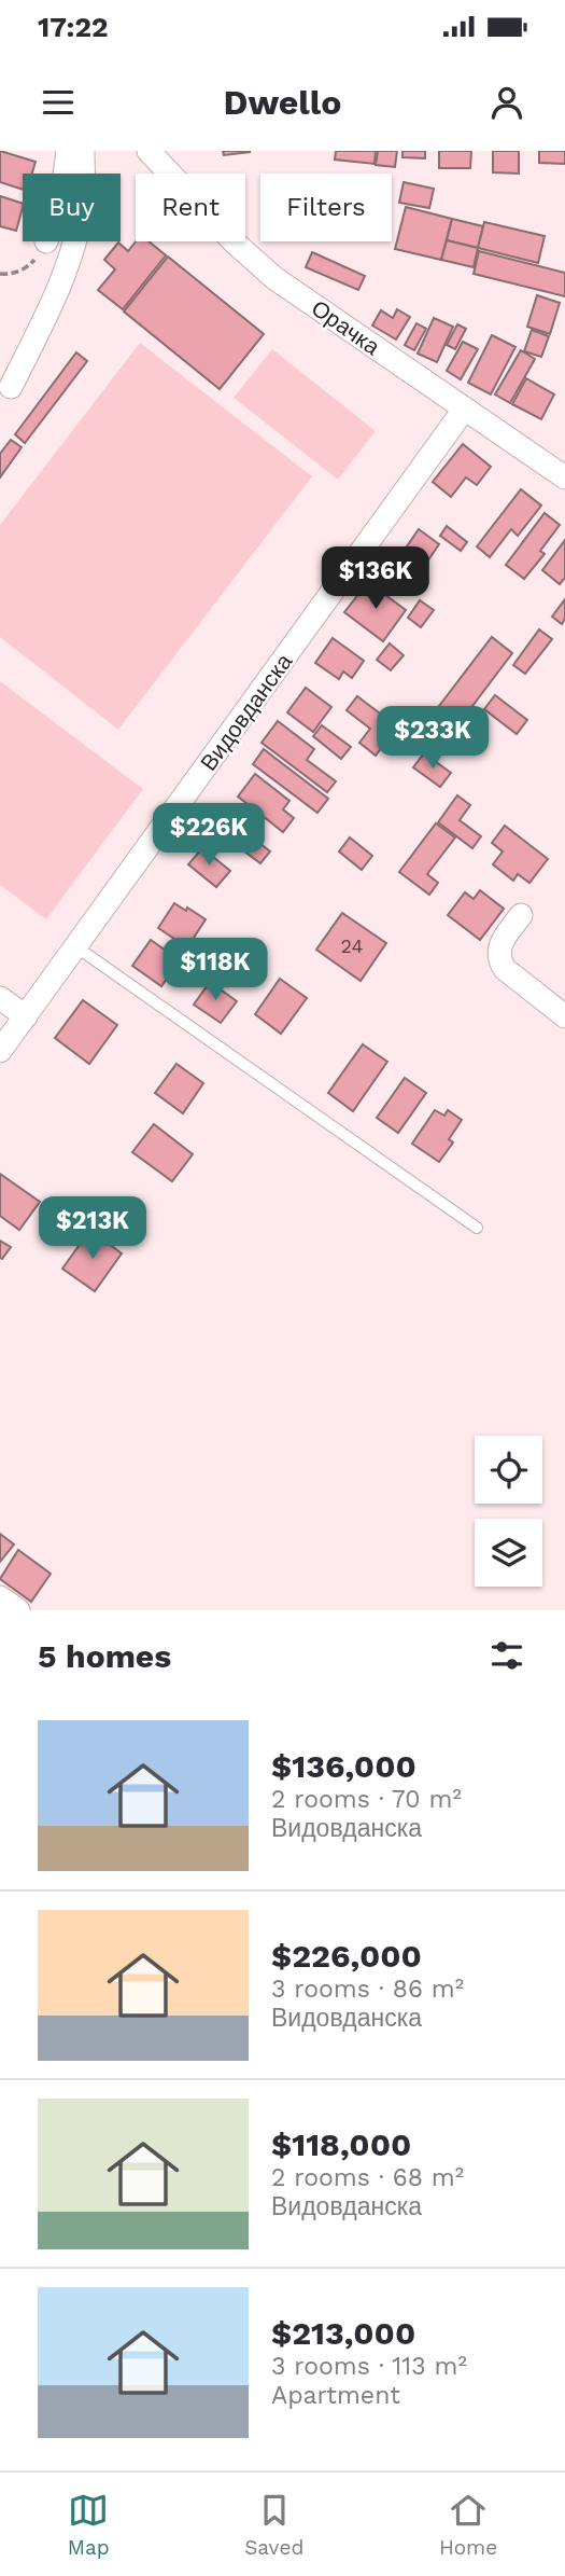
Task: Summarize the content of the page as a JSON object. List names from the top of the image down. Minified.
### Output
{"streets":{"street":["Орачка","Видовданска"]},"crossings":[["Орачка","Видовданска"]],"house_numbers":["24"],"page":{"status":"17:22","header":"Dwello","chip":["Buy","Rent","Filters"],"price":["$136K","$233K","$226K","$118K","$213K"],"heading":"5 homes","list":[{"name":"$136,000","note":"2 rooms · 70 m² · Видовданска"},{"name":"$226,000","note":"3 rooms · 86 m² · Видовданска"},{"name":"$118,000","note":"2 rooms · 68 m² · Видовданска"},{"name":"$213,000","note":"3 rooms · 113 m² · Apartment"}],"tabs":["Map","Saved","Home"]}}
